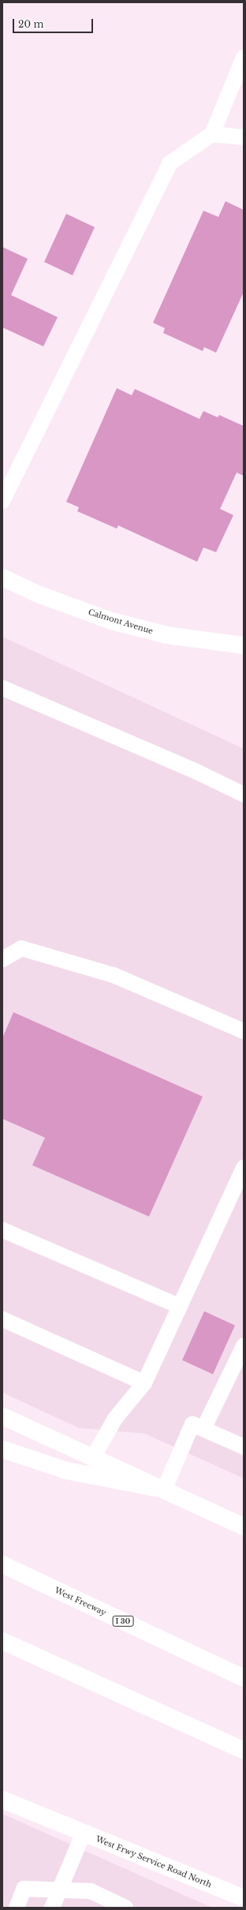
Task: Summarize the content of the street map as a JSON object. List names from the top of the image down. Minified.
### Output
{"streets":{"main road":["Calmont Avenue","West Freeway","I 30","West Frwy Service Road North"]},"scale_bar":"20 m"}
